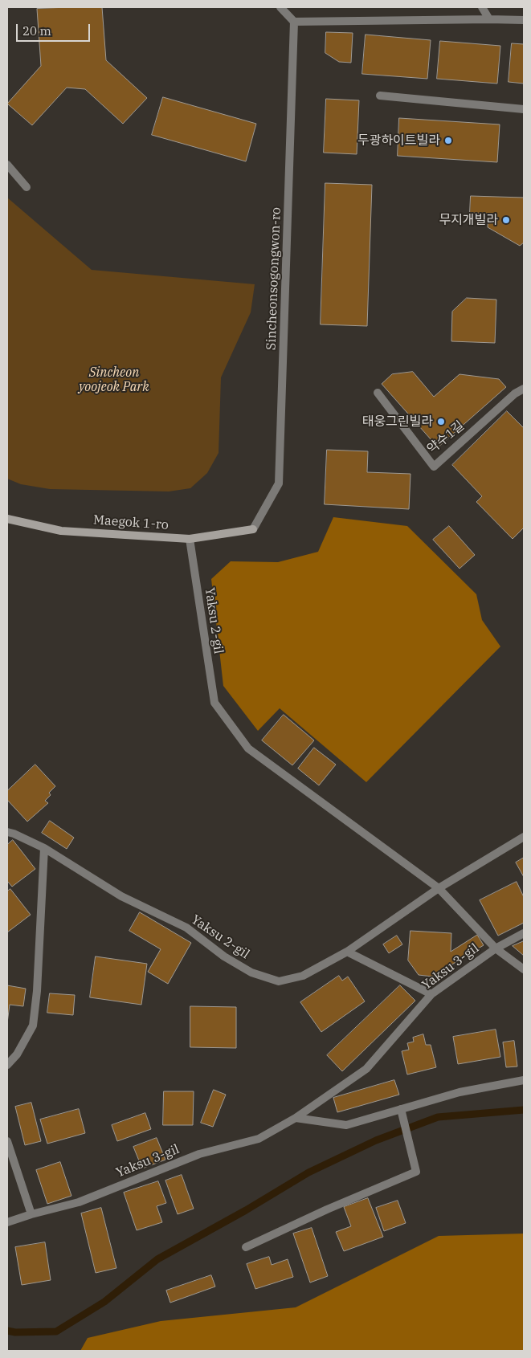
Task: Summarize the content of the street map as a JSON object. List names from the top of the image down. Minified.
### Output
{"streets":{"street":["Sincheonsogongwon-ro","약수1길","Maegok 1-ro","Yaksu 2-gil","Yaksu 3-gil"]},"crossings":[["Sincheonsogongwon-ro","Maegok 1-ro"],["Maegok 1-ro","Yaksu 2-gil"],["Yaksu 2-gil","Yaksu 3-gil"]],"parks":["Sincheon yoojeok Park"],"places":["두광하이트빌라","무지개빌라","태웅그린빌라"],"scale_bar":"20 m"}
